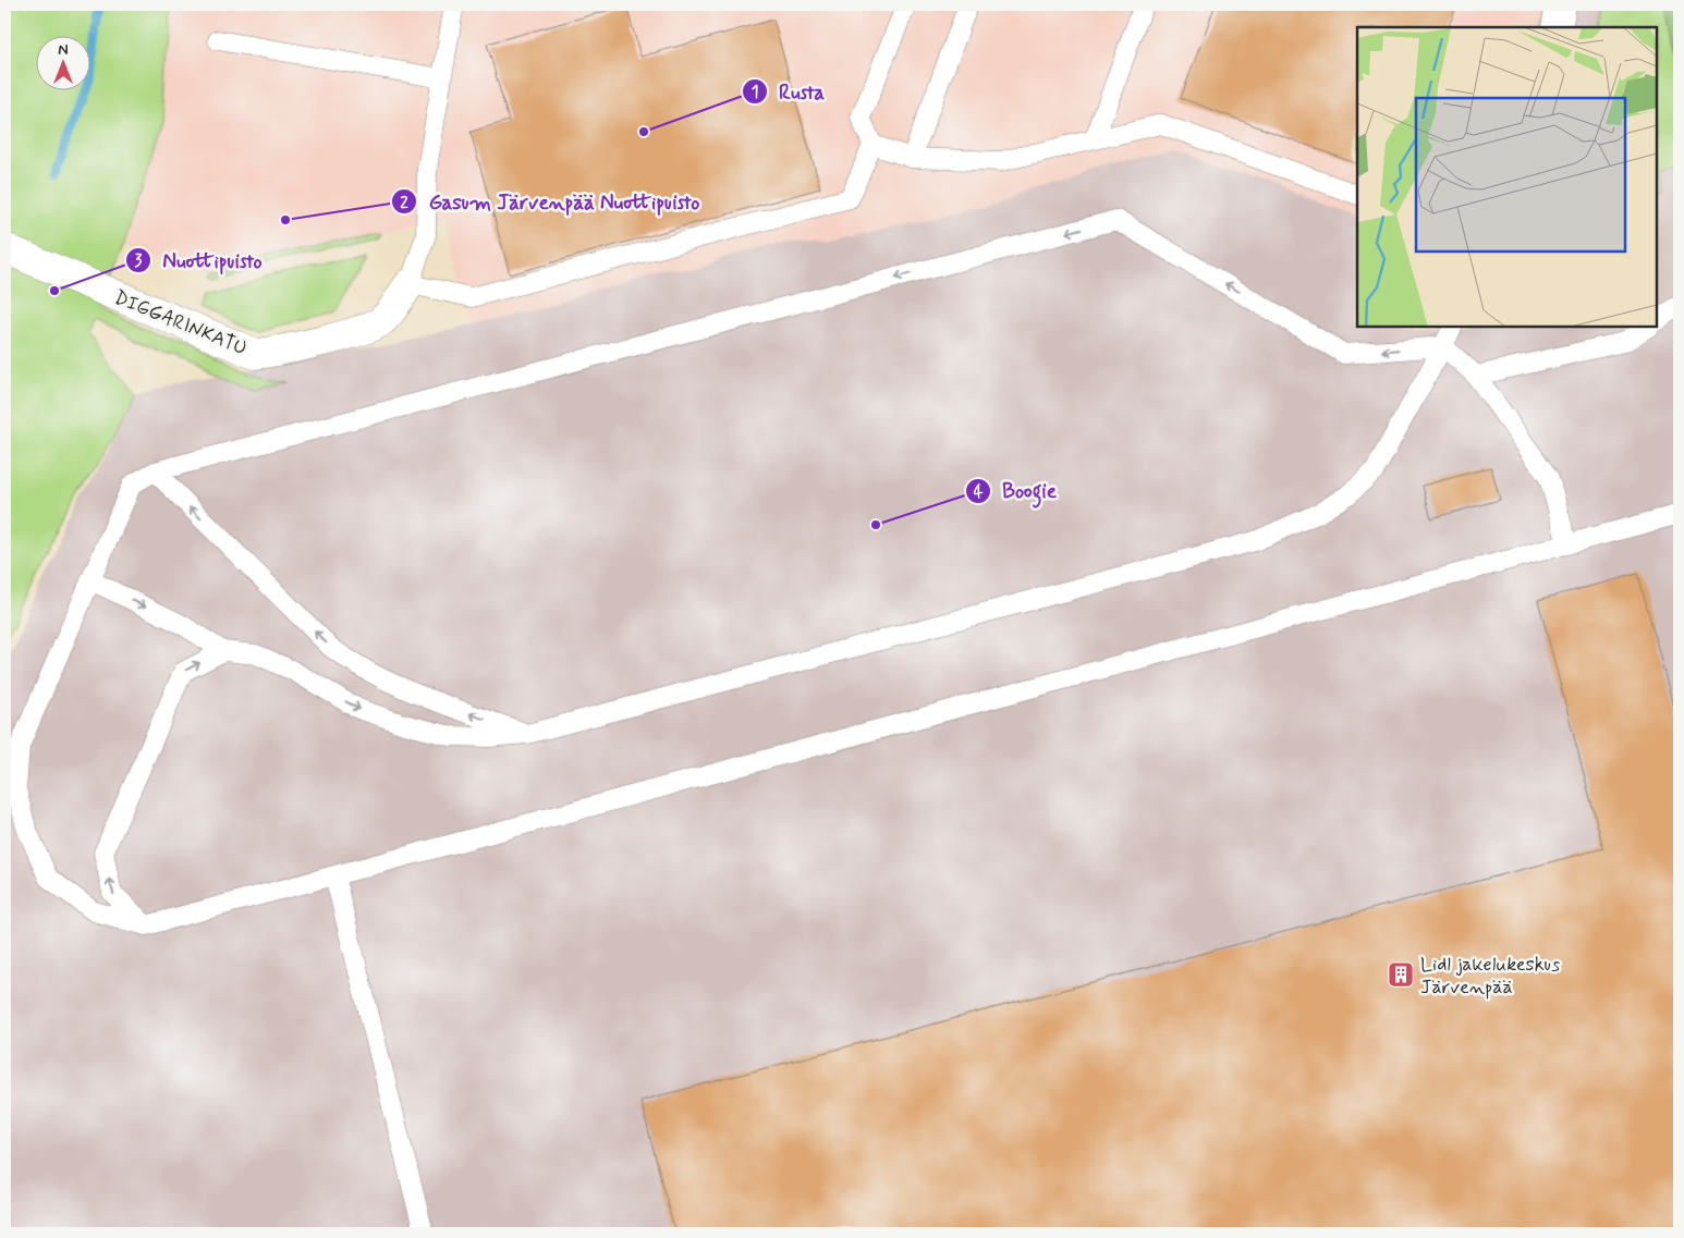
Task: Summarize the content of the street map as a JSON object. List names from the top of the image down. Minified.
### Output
{"streets":{"street":["DIGGARINKATU"]},"places":{"other":["Rusta","Gasum Järvenpää Nuottipuisto","Nuottipuisto","Boogie"],"building":["Lidl jakelukeskus Järvenpää"]},"north":"top"}
